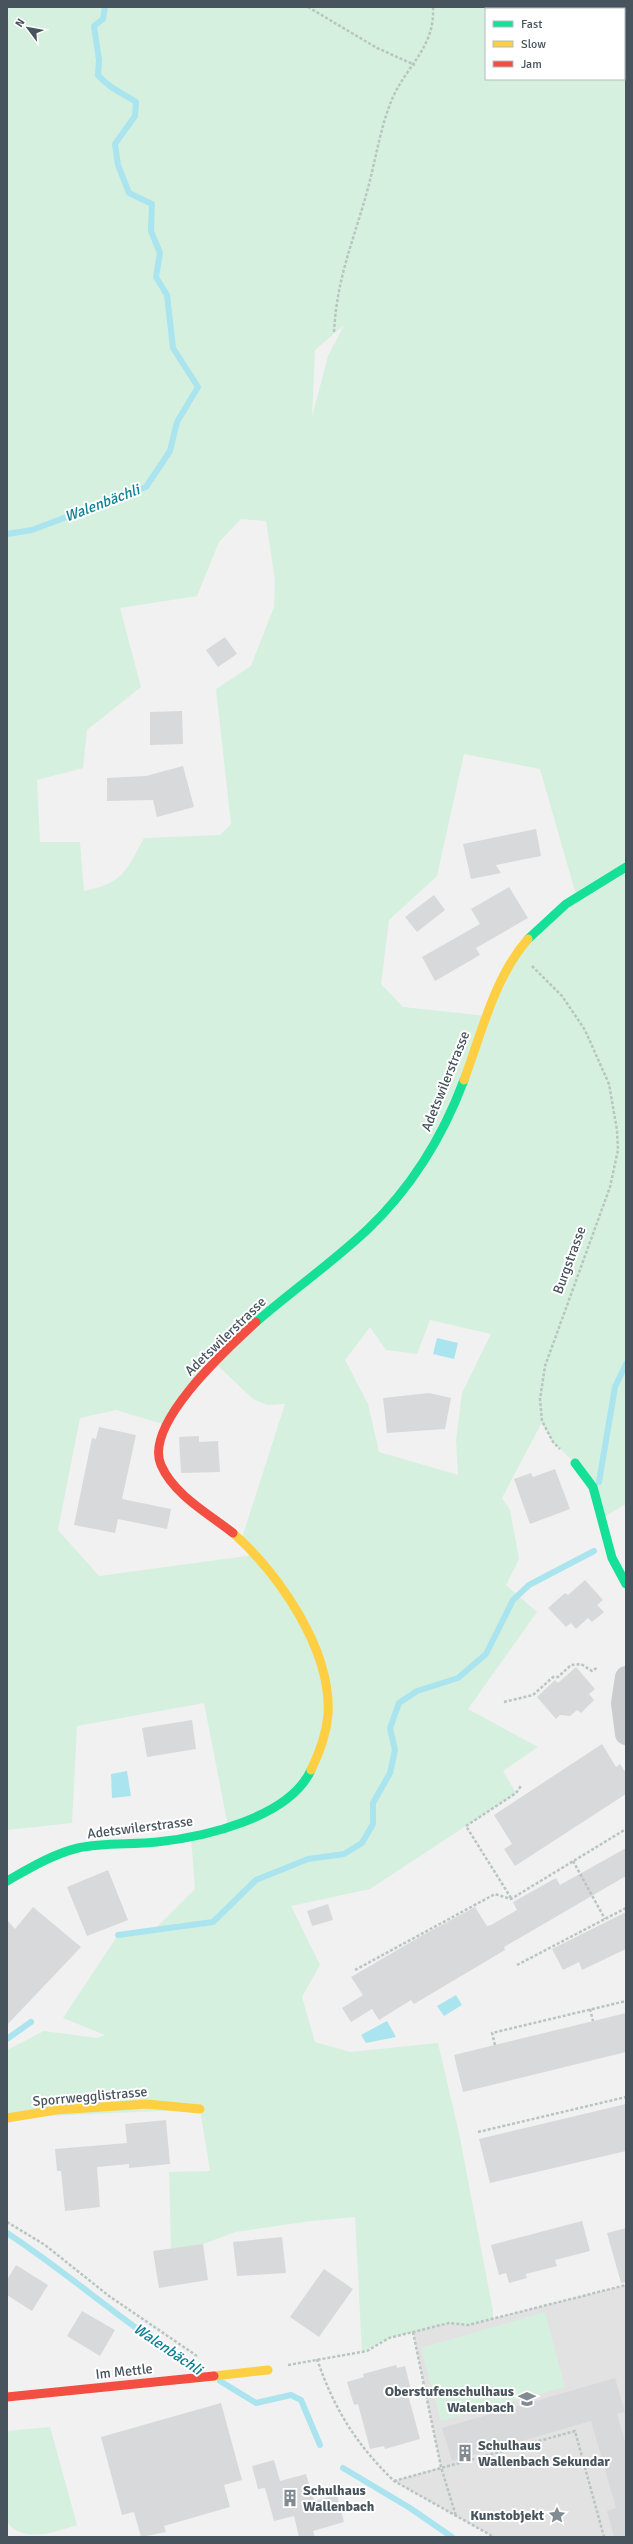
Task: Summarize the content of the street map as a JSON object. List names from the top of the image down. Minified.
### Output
{"streets":{"street":["Adetswilerstrasse","Sporrwegglistrasse","Im Mettle"],"path":["Burgstrasse"]},"crossings":[["Adetswilerstrasse","Burgstrasse"]],"water":["Walenbächli"],"places":{"school or university":["Oberstufenschulhaus Walenbach"],"building":["Schulhaus Wallenbach Sekundar","Schulhaus Wallenbach"],"place":["Kunstobjekt"]},"legend":["Fast","Slow","Jam"],"north":"top left"}
